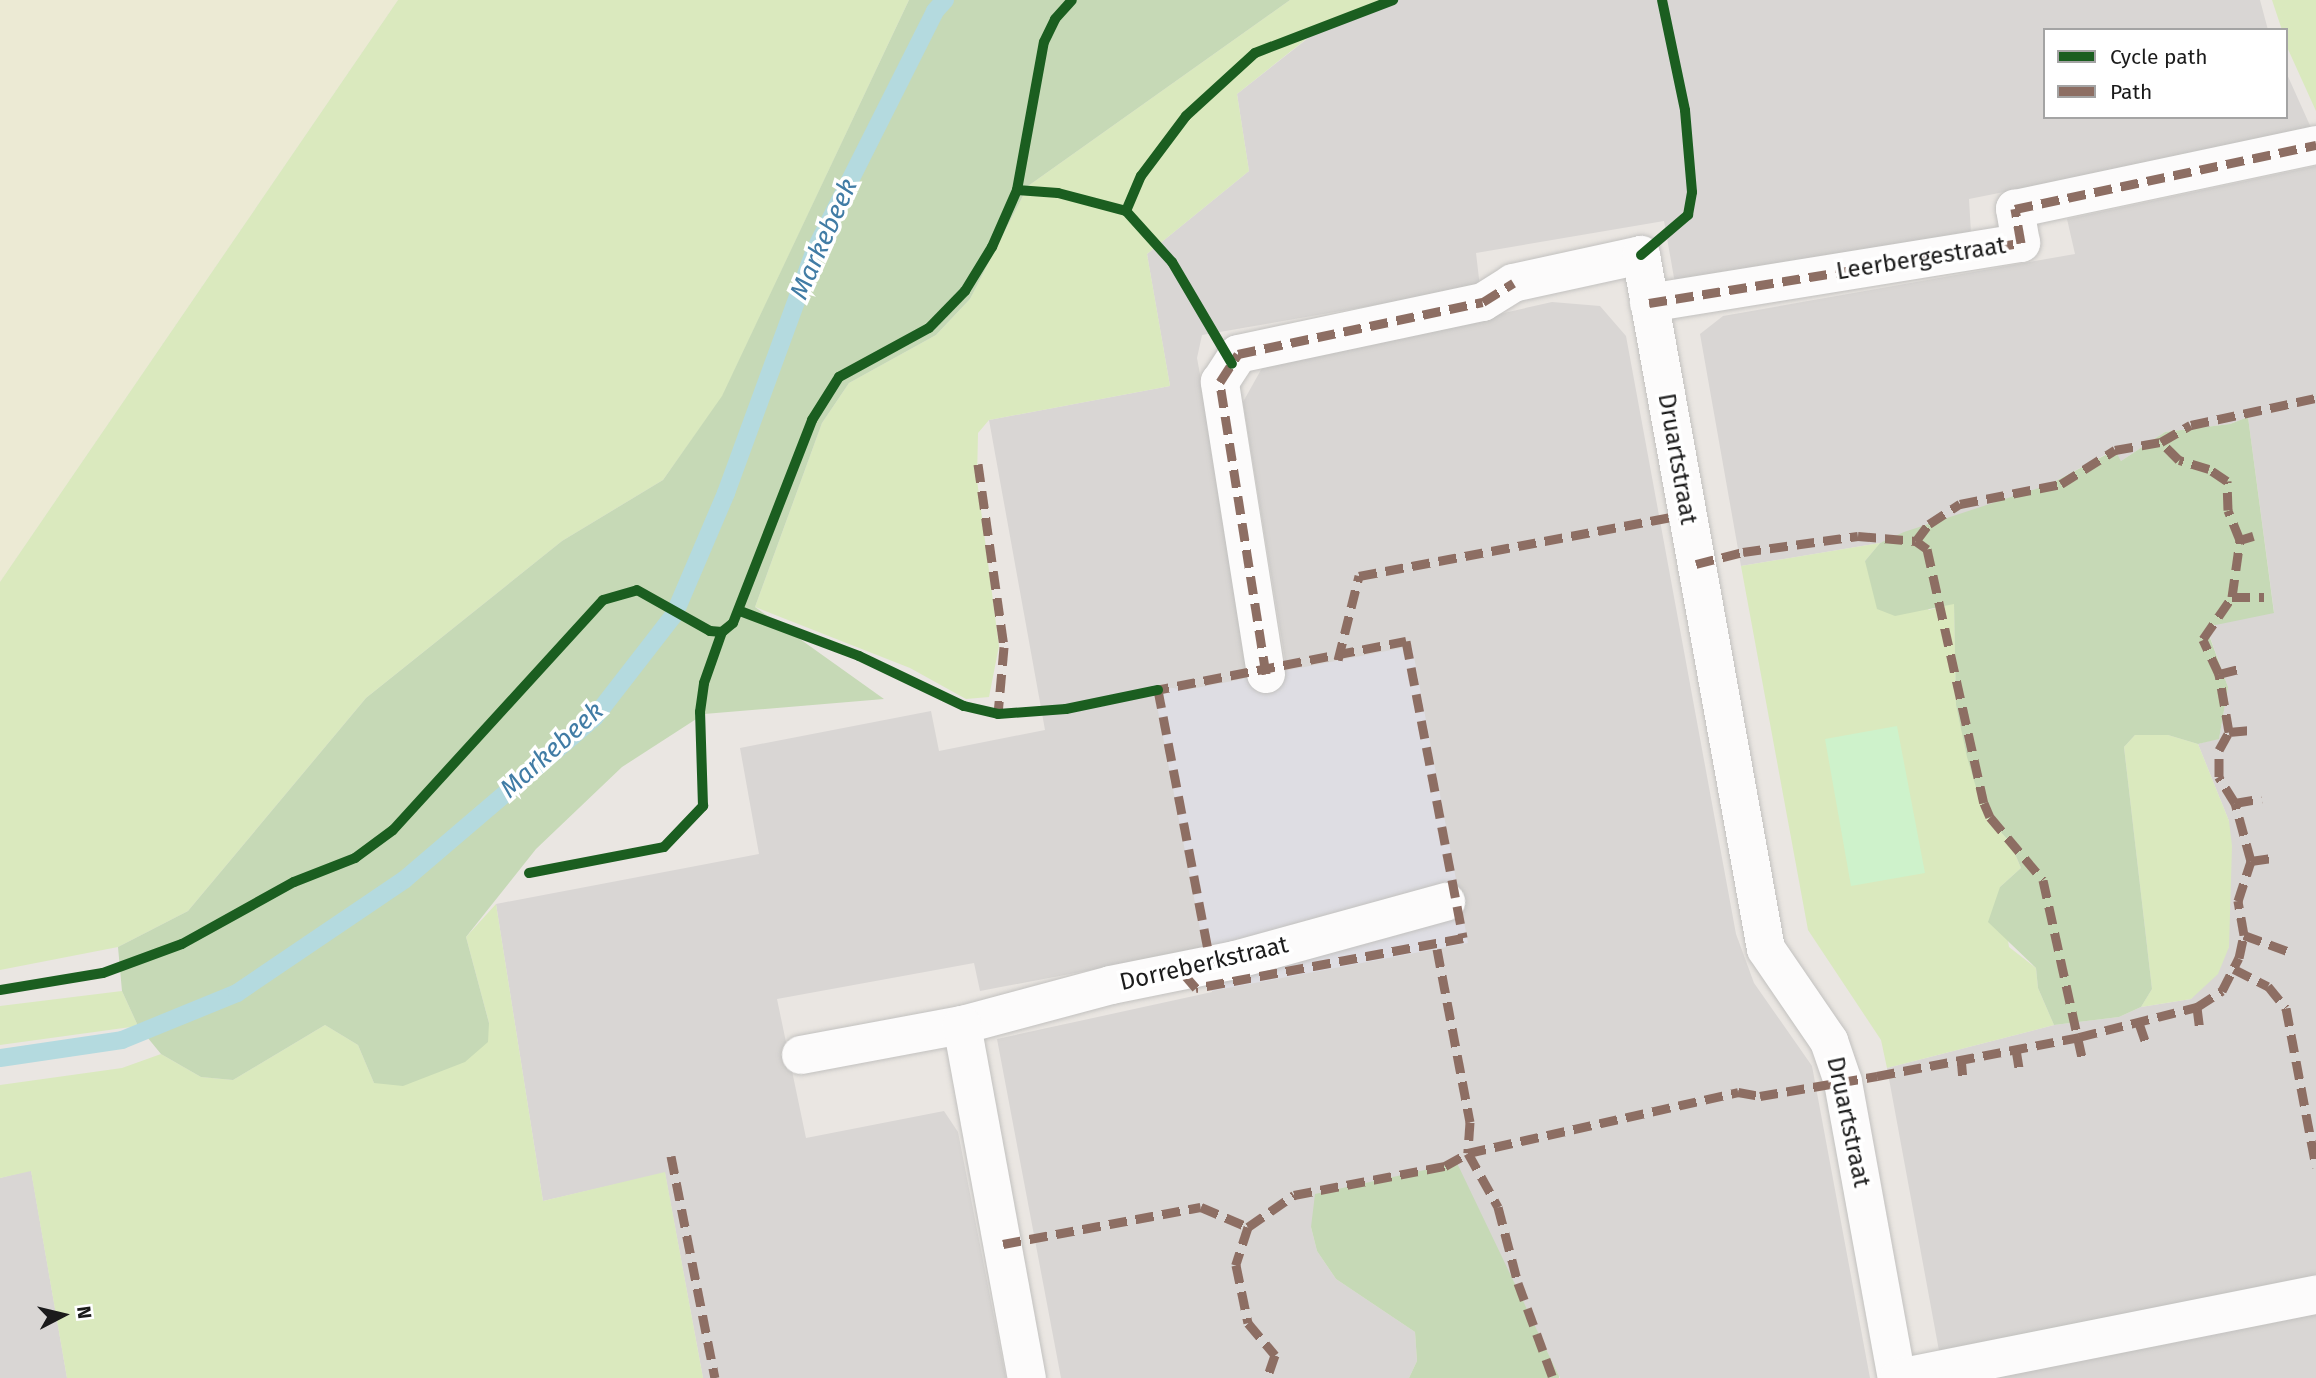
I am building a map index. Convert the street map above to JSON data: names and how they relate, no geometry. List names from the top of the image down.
{
  "streets": {
    "street": ["Leerbergestraat", "Druartstraat", "Dorreberkstraat"]
  },
  "crossings": [
    ["Leerbergestraat", "Druartstraat"]
  ],
  "water": ["Markebeek"],
  "legend": ["Cycle path", "Path"],
  "north": "right"
}
